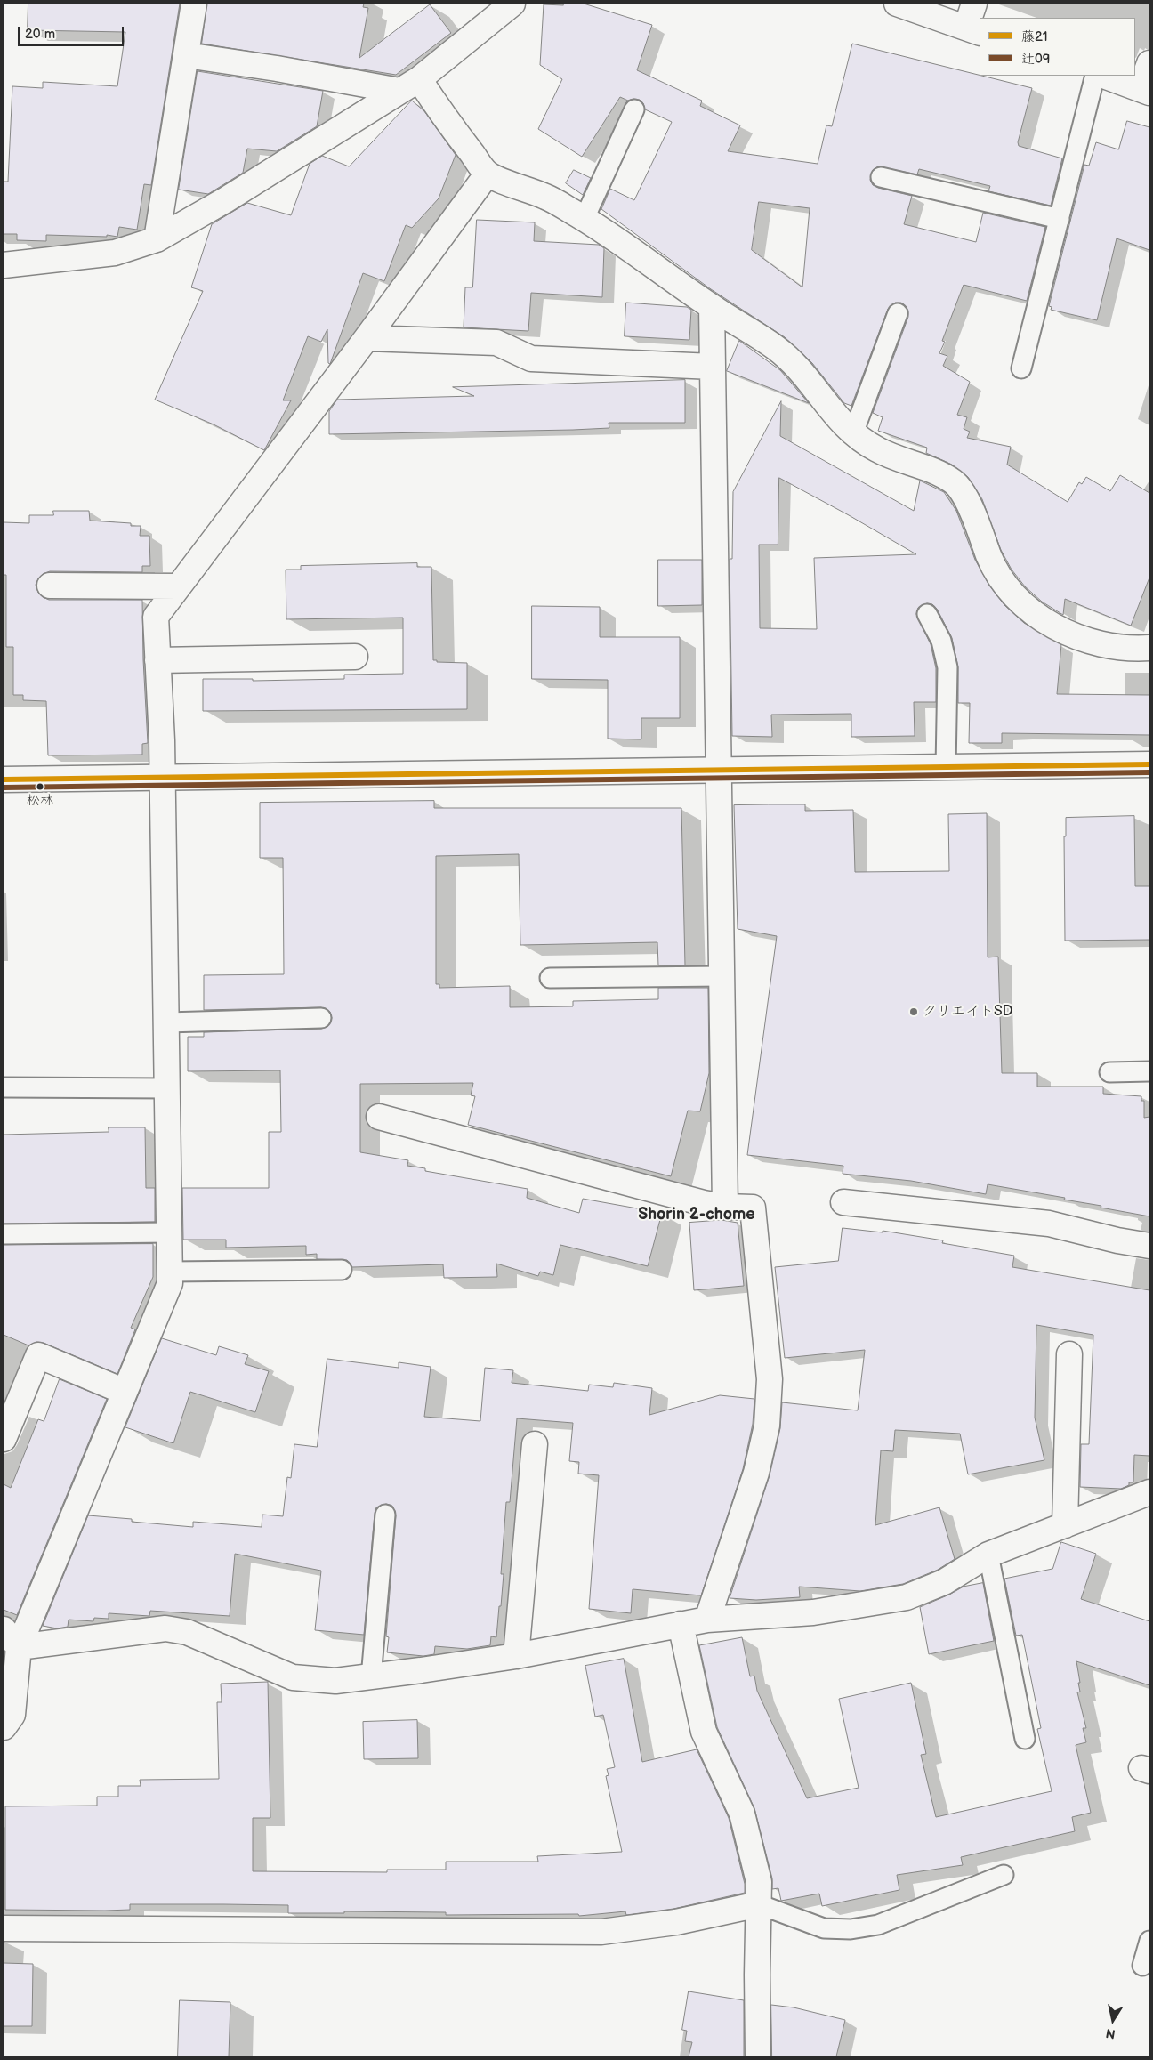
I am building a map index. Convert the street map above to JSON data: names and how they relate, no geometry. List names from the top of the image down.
{
  "districts": ["Shorin 2-chome"],
  "places": ["松林", "クリエイトSD"],
  "lines": ["transit line 藤21", "transit line 辻09"],
  "legend": ["藤21", "辻09"],
  "scale_bar": "20 m",
  "north": "bottom"
}
